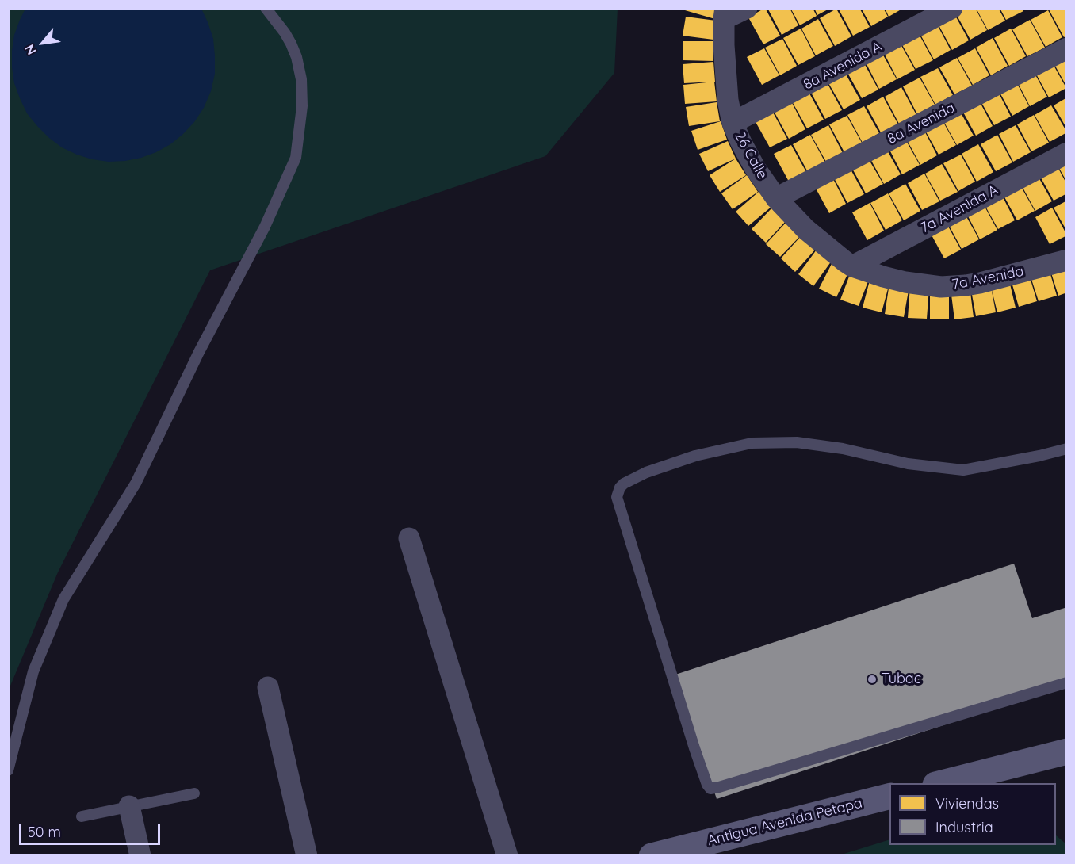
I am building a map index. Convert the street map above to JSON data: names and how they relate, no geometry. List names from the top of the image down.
{
  "streets": {
    "main road": ["Antigua Avenida Petapa"],
    "street": [
      "8a Avenida A",
      "8a Avenida",
      "26 Calle",
      "7a Avenida A",
      "7a Avenida"
    ]
  },
  "crossings": [
    ["8a Avenida A", "26 Calle"],
    ["8a Avenida", "26 Calle"],
    ["26 Calle", "7a Avenida A"],
    ["26 Calle", "7a Avenida"],
    ["7a Avenida A", "7a Avenida"]
  ],
  "places": ["Tubac"],
  "legend": ["Viviendas", "Industria"],
  "scale_bar": "50 m",
  "north": "bottom left"
}
